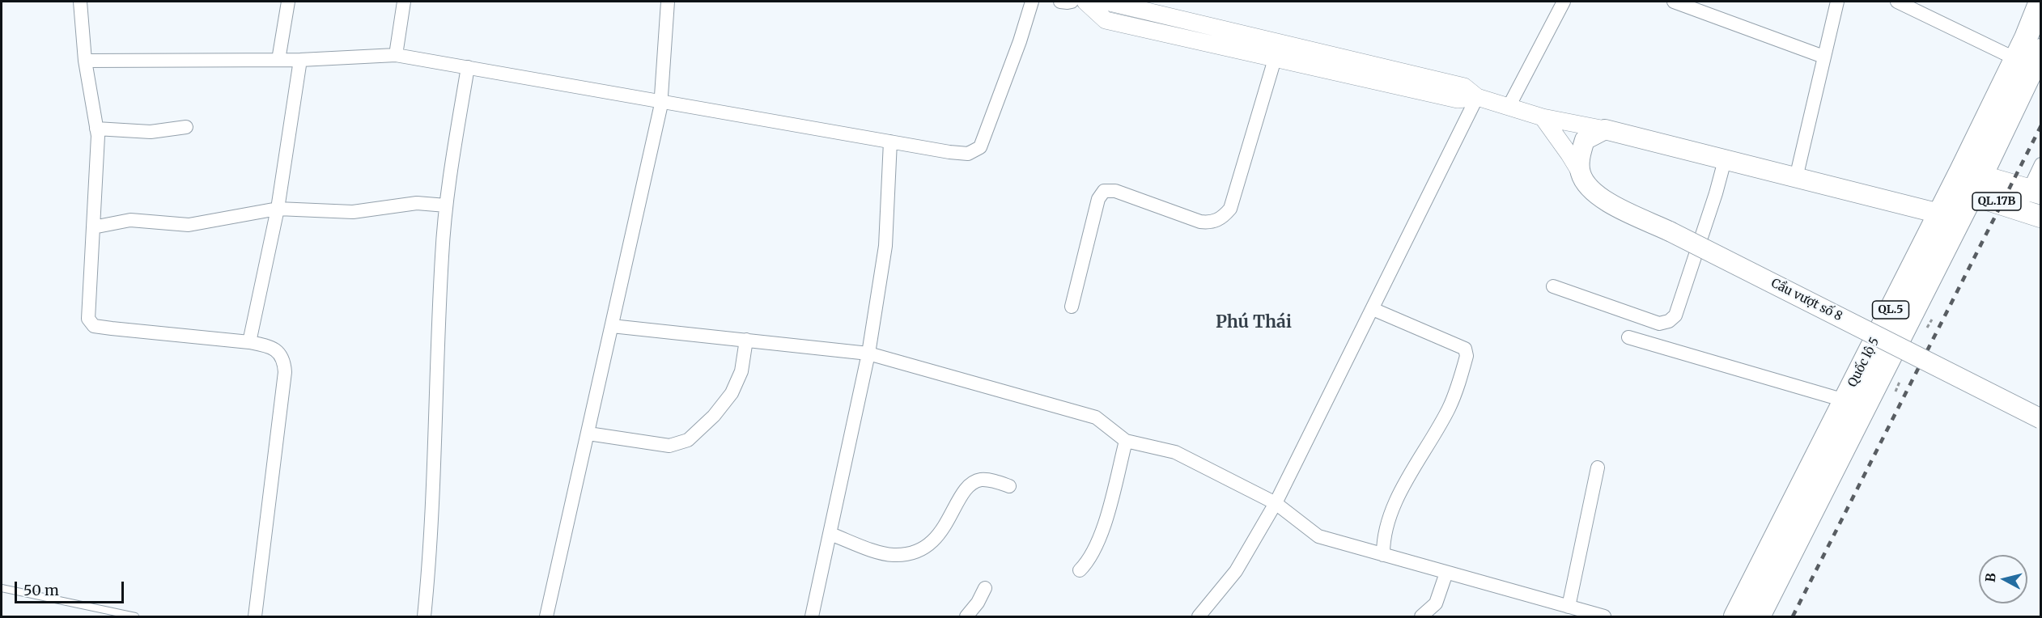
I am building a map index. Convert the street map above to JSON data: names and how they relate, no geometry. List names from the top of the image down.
{
  "streets": {
    "highway": ["QL.5", "Quốc lộ 5"],
    "main road": ["QL.17B", "Cầu vượt số 8"]
  },
  "crossings": [
    ["QL.17B", "Quốc lộ 5"]
  ],
  "districts": ["Phú Thái"],
  "scale_bar": "50 m",
  "north": "left"
}
